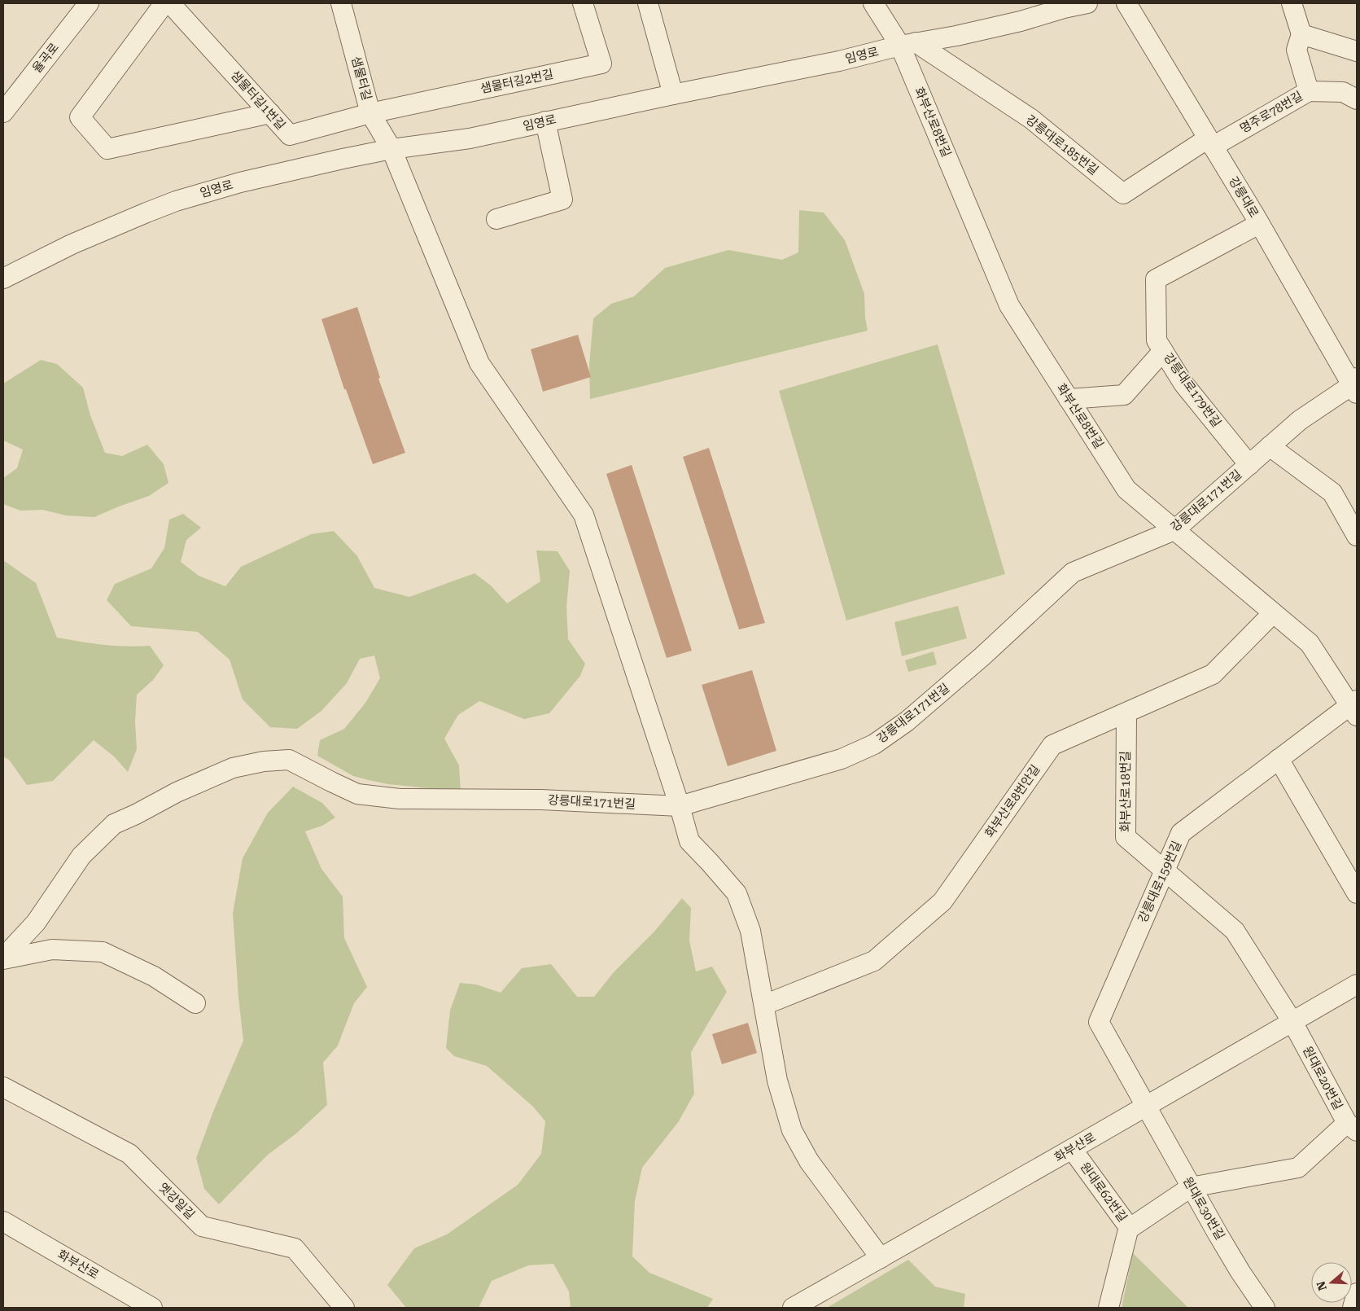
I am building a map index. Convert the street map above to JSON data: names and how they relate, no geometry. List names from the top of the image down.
{
  "streets": {
    "street": [
      "임영로",
      "율곡로",
      "샘물터길",
      "샘물터길2번길",
      "샘물터길1번길",
      "명주로78번길",
      "화부산로8번길",
      "강릉대로185번길",
      "강릉대로",
      "강릉대로179번길",
      "강릉대로171번길",
      "화부산로18번길",
      "화부산로8번안길",
      "강릉대로159번길",
      "원대로20번길",
      "화부산로",
      "원대로62번길",
      "옛강일길",
      "원대로30번길"
    ]
  },
  "crossings": [
    ["임영로", "샘물터길"],
    ["임영로", "화부산로8번길"],
    ["임영로", "강릉대로185번길"],
    ["샘물터길", "샘물터길2번길"],
    ["샘물터길", "샘물터길1번길"],
    ["샘물터길", "강릉대로171번길"],
    ["샘물터길", "화부산로8번안길"],
    ["샘물터길", "화부산로"],
    ["샘물터길2번길", "샘물터길1번길"],
    ["명주로78번길", "강릉대로185번길"],
    ["명주로78번길", "강릉대로"],
    ["화부산로8번길", "강릉대로185번길"],
    ["화부산로8번길", "강릉대로171번길"],
    ["화부산로8번길", "화부산로8번안길"],
    ["화부산로8번길", "강릉대로159번길"],
    ["강릉대로185번길", "강릉대로"],
    ["강릉대로", "강릉대로179번길"],
    ["강릉대로", "강릉대로171번길"],
    ["강릉대로179번길", "강릉대로171번길"],
    ["화부산로18번길", "화부산로8번안길"],
    ["화부산로18번길", "강릉대로159번길"],
    ["화부산로18번길", "원대로20번길"],
    ["화부산로18번길", "화부산로"],
    ["강릉대로159번길", "화부산로"],
    ["강릉대로159번길", "원대로30번길"],
    ["원대로20번길", "화부산로"],
    ["화부산로", "원대로62번길"],
    ["화부산로", "원대로30번길"]
  ],
  "north": "left"
}
